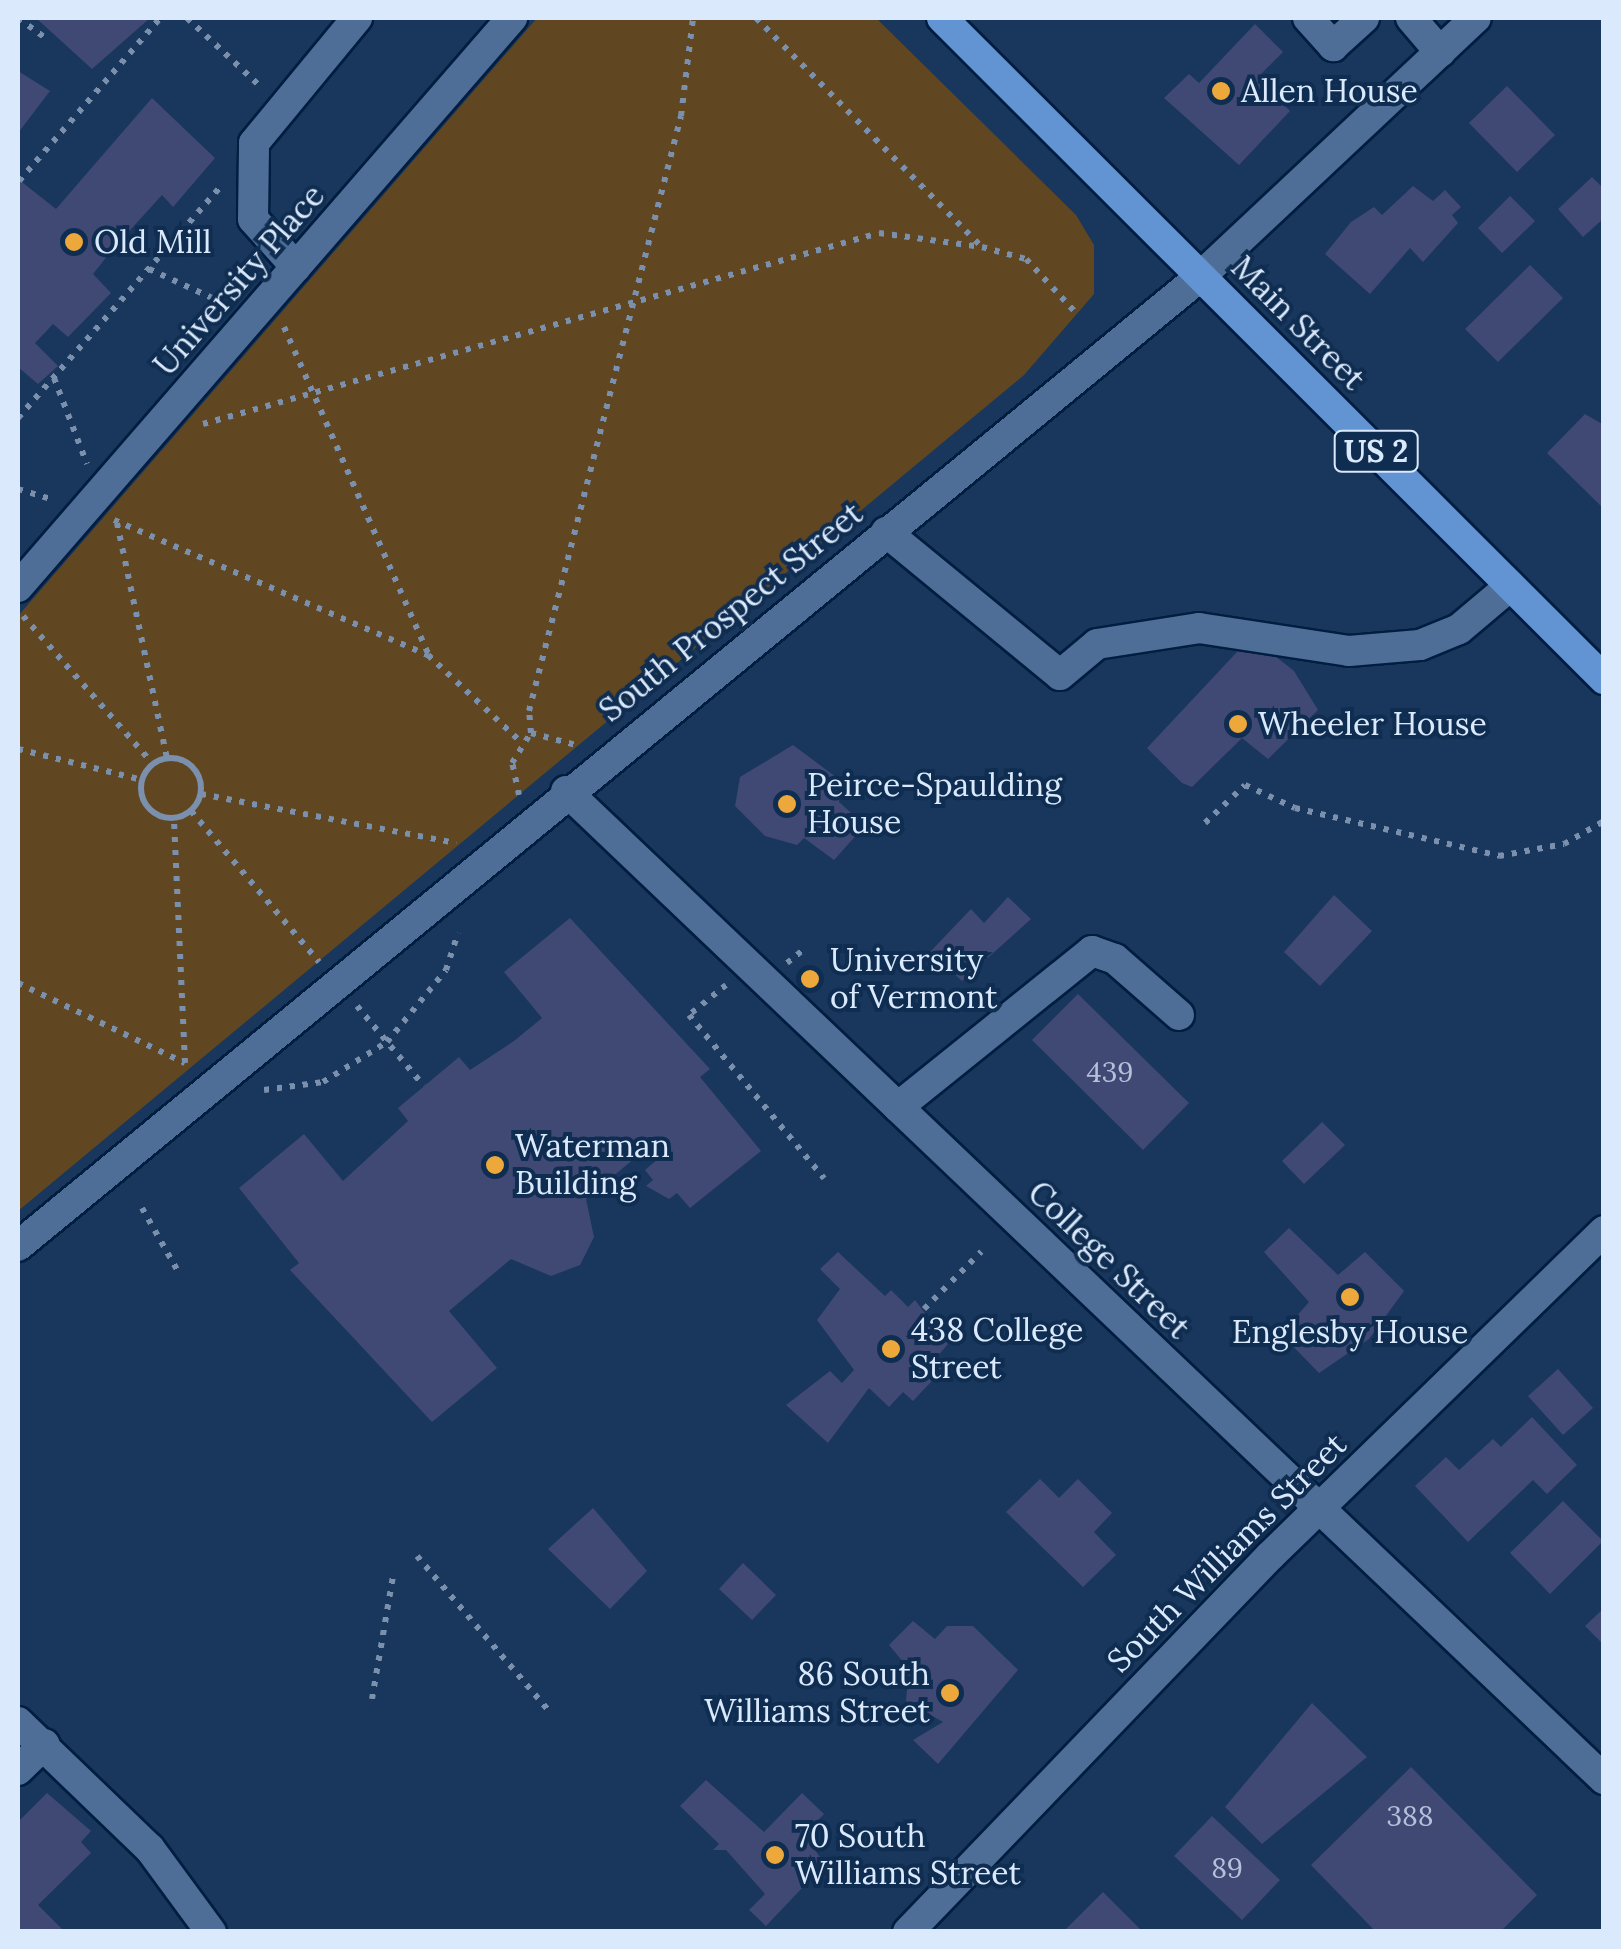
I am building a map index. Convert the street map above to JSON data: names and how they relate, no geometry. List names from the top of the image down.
{
  "streets": {
    "main road": ["Main Street", "US 2"],
    "street": [
      "University Place",
      "South Prospect Street",
      "College Street",
      "South Williams Street"
    ]
  },
  "crossings": [
    ["Main Street", "South Prospect Street"],
    ["South Prospect Street", "College Street"],
    ["College Street", "South Williams Street"]
  ],
  "places": [
    "Allen House",
    "Old Mill",
    "Wheeler House",
    "Peirce-Spaulding House",
    "University of Vermont",
    "Waterman Building",
    "Englesby House",
    "438 College Street",
    "86 South Williams Street",
    "70 South Williams Street"
  ],
  "house_numbers": ["439", "388", "89"]
}
